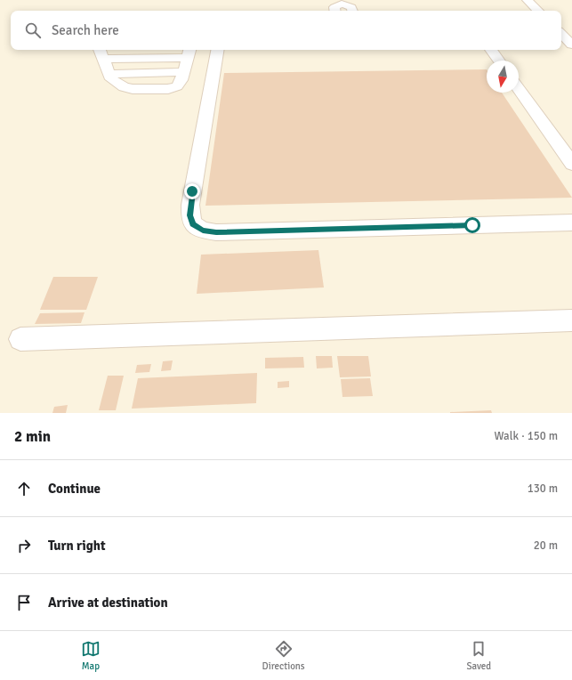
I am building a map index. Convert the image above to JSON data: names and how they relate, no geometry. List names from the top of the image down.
{
  "north": "bottom",
  "page": {
    "search": "Search here",
    "heading": ["2 min", "Walk · 150 m"],
    "list": [
      ["Continue", "130 m"],
      ["Turn right", "20 m"],
      "Arrive at destination"
    ],
    "nav": ["Map", "Directions", "Saved"]
  }
}
